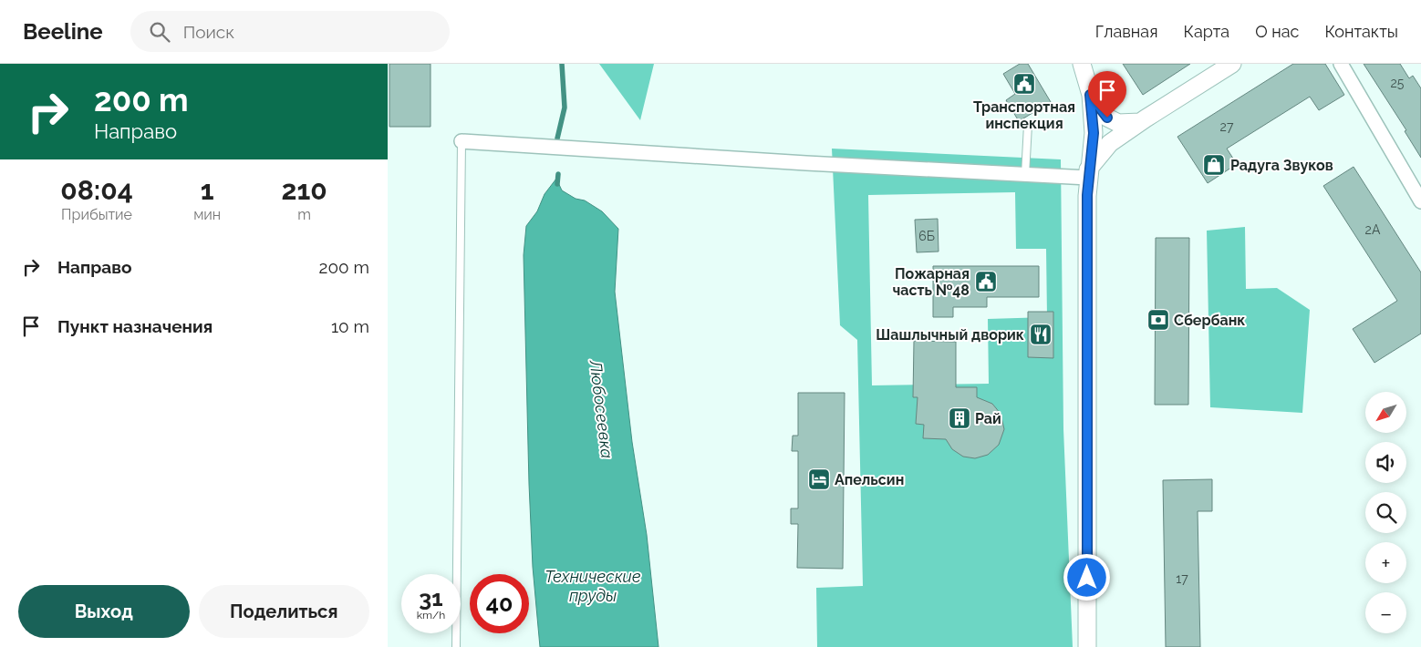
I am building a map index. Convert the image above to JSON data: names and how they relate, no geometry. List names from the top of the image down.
{
  "water": ["Любосеевка", "Технические пруды"],
  "places": {
    "public building": ["Транспортная инспекция", "Пожарная часть №48"],
    "shop": ["Радуга Звуков"],
    "bank": ["Сбербанк"],
    "restaurant": ["Шашлычный дворик"],
    "building": ["Рай"],
    "hotel": ["Апельсин"]
  },
  "house_numbers": [
    "25",
    "27",
    "2А",
    "6Б",
    "17"
  ],
  "north": "bottom left",
  "page": {
    "header": "Beeline",
    "search": "Поиск",
    "nav": [
      "Главная",
      "Карта",
      "О нас",
      "Контакты"
    ],
    "turn": ["200 m", "Направо"],
    "eta": [
      "08:04",
      "Прибытие",
      "1",
      "мин",
      "210",
      "m"
    ],
    "list": [
      {
        "name": "Направо",
        "value": "200 m"
      },
      {
        "name": "Пункт назначения",
        "value": "10 m"
      }
    ],
    "map_buttons": ["+", "−"],
    "speed": "31 km/h",
    "limit": "40",
    "buttons": ["Выход", "Поделиться"]
  }
}
